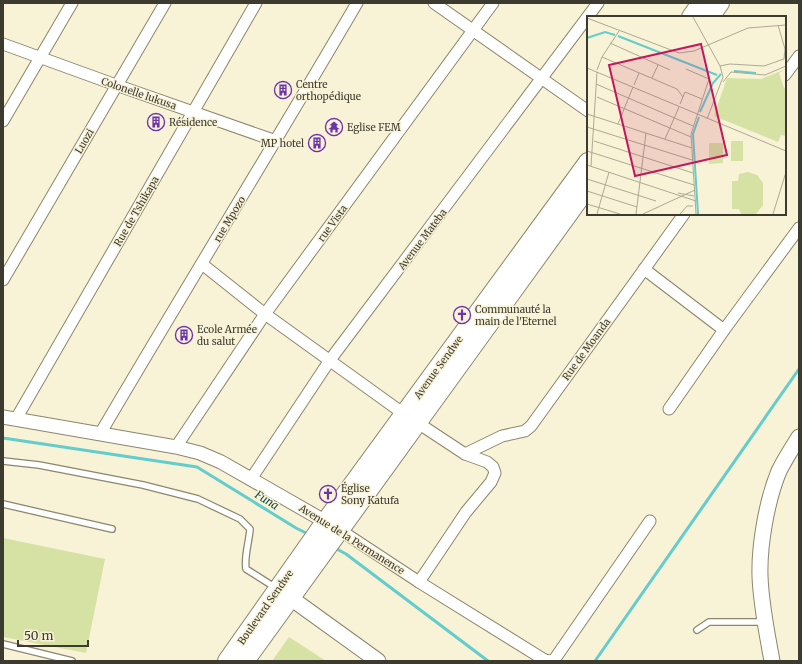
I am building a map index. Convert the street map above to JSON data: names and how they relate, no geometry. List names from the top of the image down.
{
  "streets": {
    "highway": ["Avenue Sendwe", "Boulevard Sendwe"],
    "street": [
      "Colonelle lukusa",
      "Luozi",
      "Rue de Tshikapa",
      "rue Mpozo",
      "rue Vista",
      "Avenue Mateba",
      "Rue de Moanda",
      "Avenue de la Permanence"
    ]
  },
  "crossings": [
    ["Colonelle lukusa", "Luozi"],
    ["Colonelle lukusa", "Rue de Tshikapa"],
    ["Colonelle lukusa", "rue Mpozo"],
    ["Rue de Tshikapa", "Avenue de la Permanence"],
    ["rue Mpozo", "Avenue de la Permanence"],
    ["rue Vista", "Avenue de la Permanence"],
    ["Avenue Mateba", "Avenue de la Permanence"],
    ["Avenue Sendwe", "Avenue de la Permanence"],
    ["Avenue Sendwe", "Boulevard Sendwe"]
  ],
  "water": ["Funa"],
  "places": {
    "building": [
      "Centre orthopédique",
      "Résidence",
      "MP hotel",
      "Ecole Armée du salut"
    ],
    "temple": ["Eglise FEM"],
    "church": ["Communauté la main de l'Eternel", "Église Sony Katufa"]
  },
  "scale_bar": "50 m"
}
